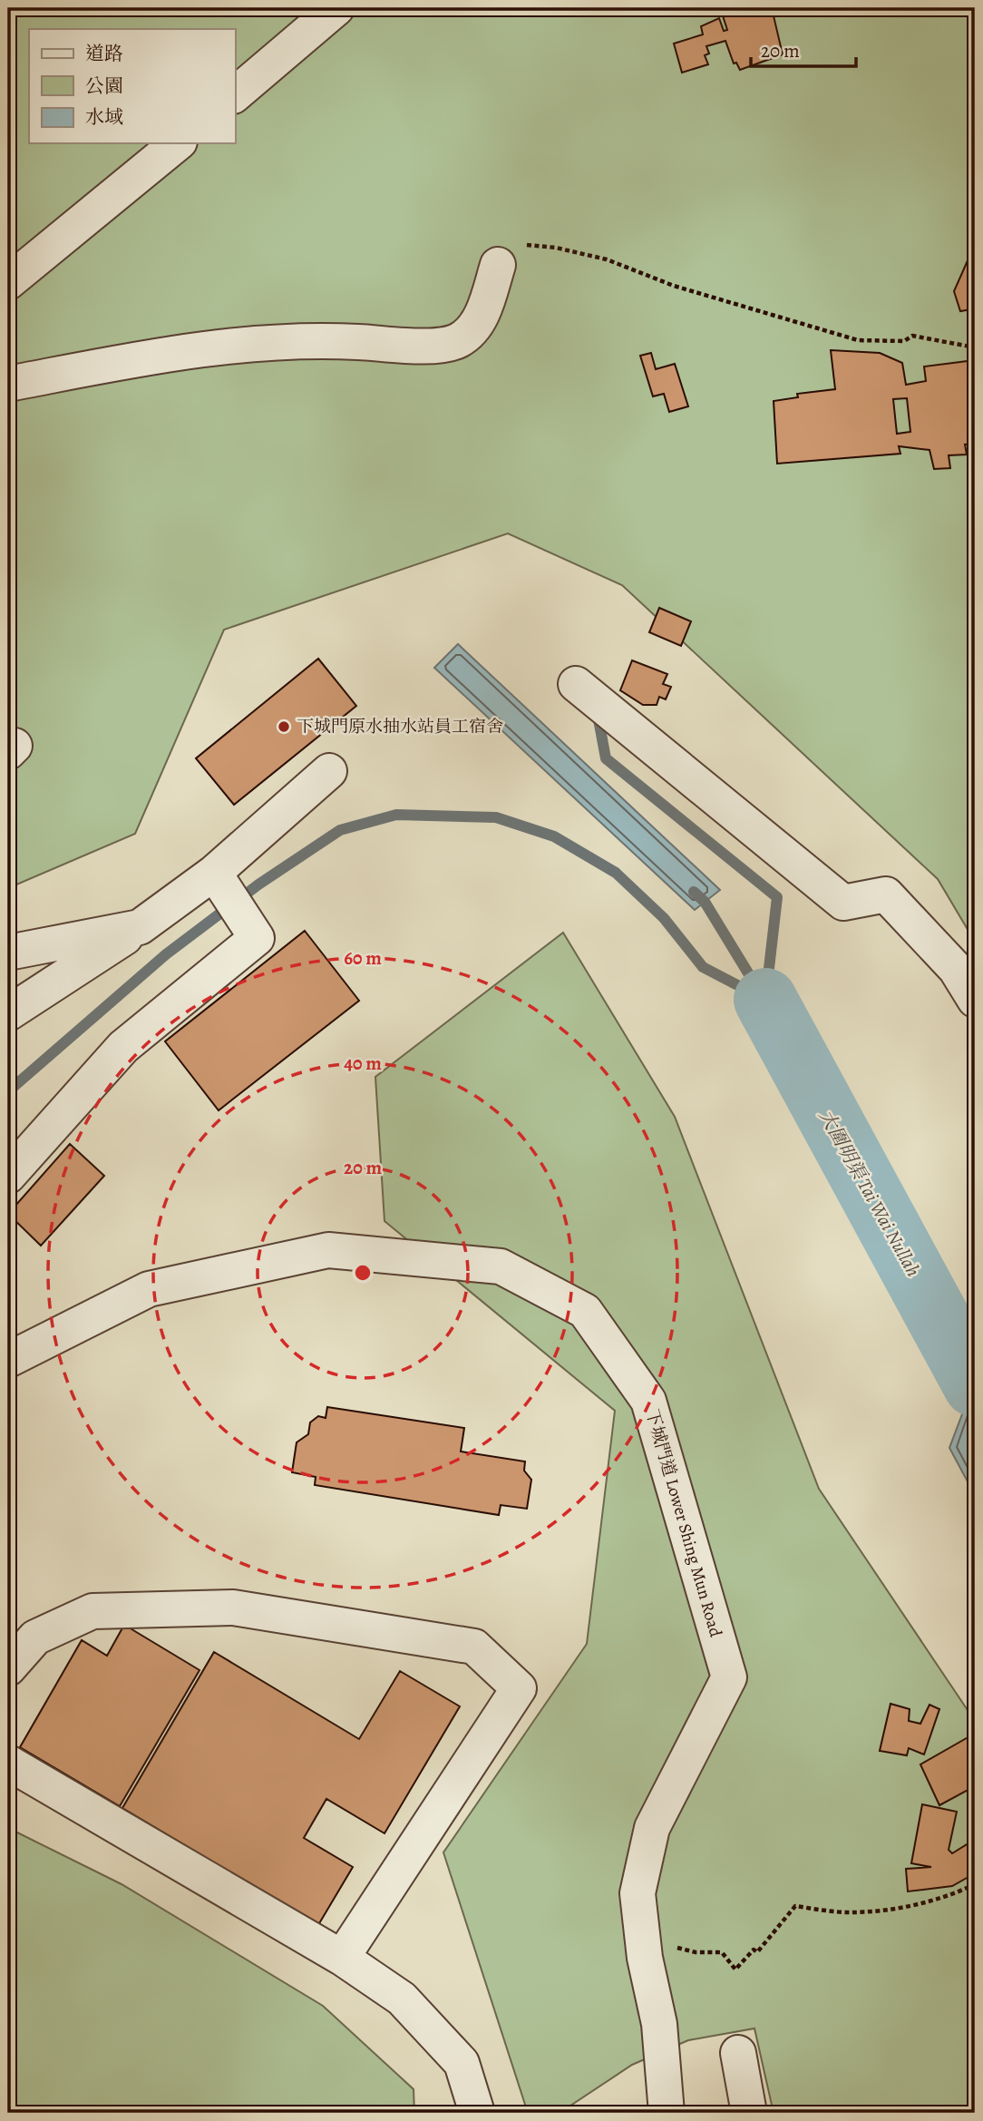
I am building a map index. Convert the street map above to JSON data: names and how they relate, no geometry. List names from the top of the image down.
{
  "streets": {
    "street": ["下城門道 Lower Shing Mun Road"]
  },
  "water": ["大圍明渠 Tai Wai Nullah"],
  "places": ["下城門原水抽水站員工宿舍"],
  "legend": ["道路", "公園", "水域"],
  "scale_bar": "20 m",
  "rings": ["60 m", "40 m", "20 m"]
}
